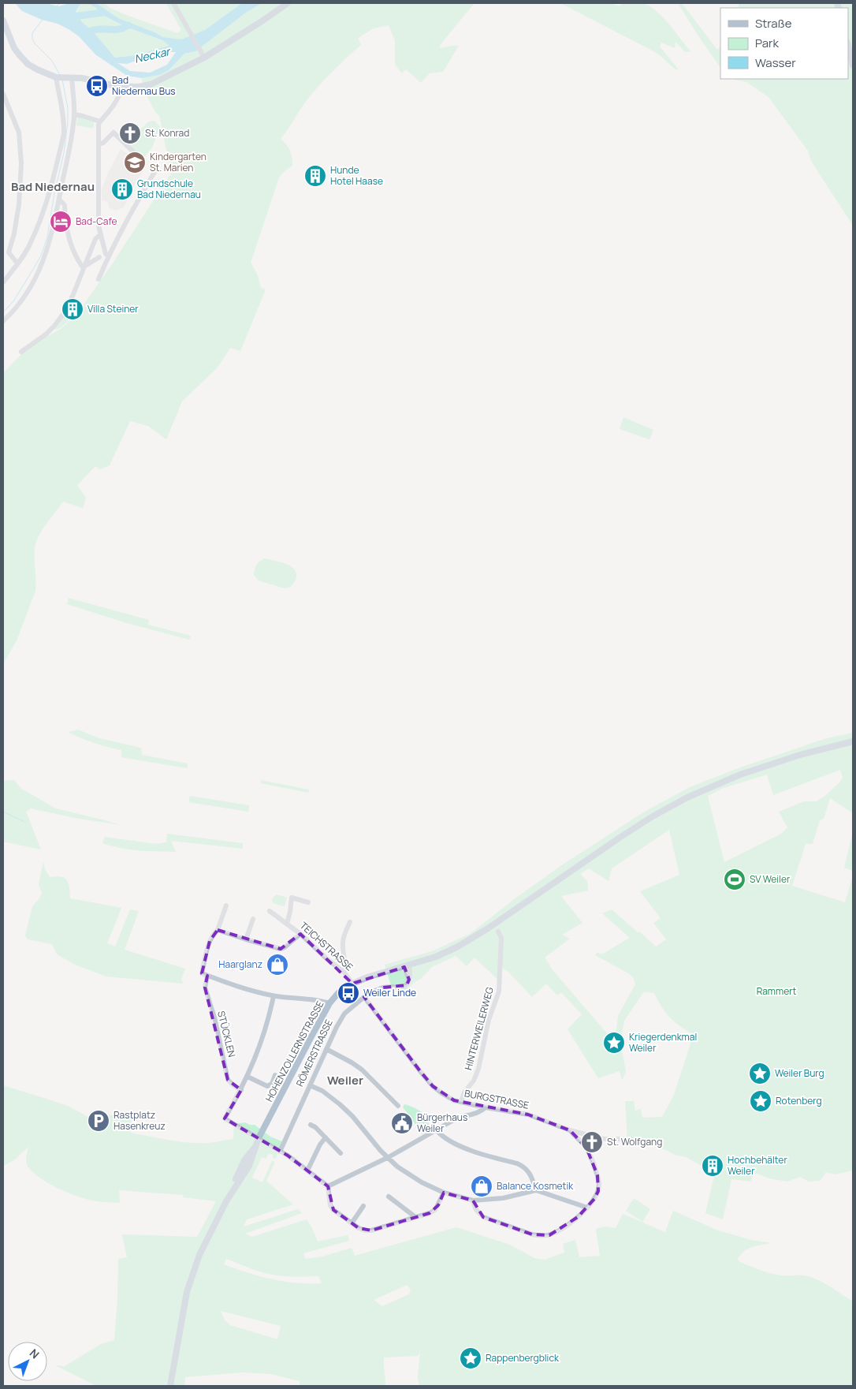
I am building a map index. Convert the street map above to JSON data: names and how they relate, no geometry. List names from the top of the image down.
{
  "streets": {
    "main road": ["HOHENZOLLERNSTRASSE"],
    "street": [
      "TEICHSTRASSE",
      "HINTERWEILERWEG",
      "STÜCKLEN",
      "RÖMERSTRASSE",
      "BURGSTRASSE"
    ]
  },
  "crossings": [
    ["TEICHSTRASSE", "HOHENZOLLERNSTRASSE"],
    ["HINTERWEILERWEG", "BURGSTRASSE"],
    ["HOHENZOLLERNSTRASSE", "RÖMERSTRASSE"],
    ["RÖMERSTRASSE", "BURGSTRASSE"]
  ],
  "districts": ["Bad Niedernau", "Weiler"],
  "water": ["Neckar"],
  "parks": ["Rammert"],
  "places": {
    "bus stop": ["Bad Niedernau Bus", "Weiler Linde"],
    "church": ["St. Konrad", "St. Wolfgang"],
    "school or university": ["Kindergarten St. Marien"],
    "building": [
      "Hunde Hotel Haase",
      "Grundschule Bad Niedernau",
      "Villa Steiner",
      "Hochbehälter Weiler"
    ],
    "hotel": ["Bad-Cafe"],
    "sports": ["SV Weiler"],
    "shop": ["Haarglanz", "Balance Kosmetik"],
    "place": [
      "Kriegerdenkmal Weiler",
      "Weiler Burg",
      "Rotenberg",
      "Rappenbergblick"
    ],
    "parking": ["Rastplatz Hasenkreuz"],
    "public building": ["Bürgerhaus Weiler"]
  },
  "legend": ["Straße", "Park", "Wasser"],
  "north": "top right"
}
